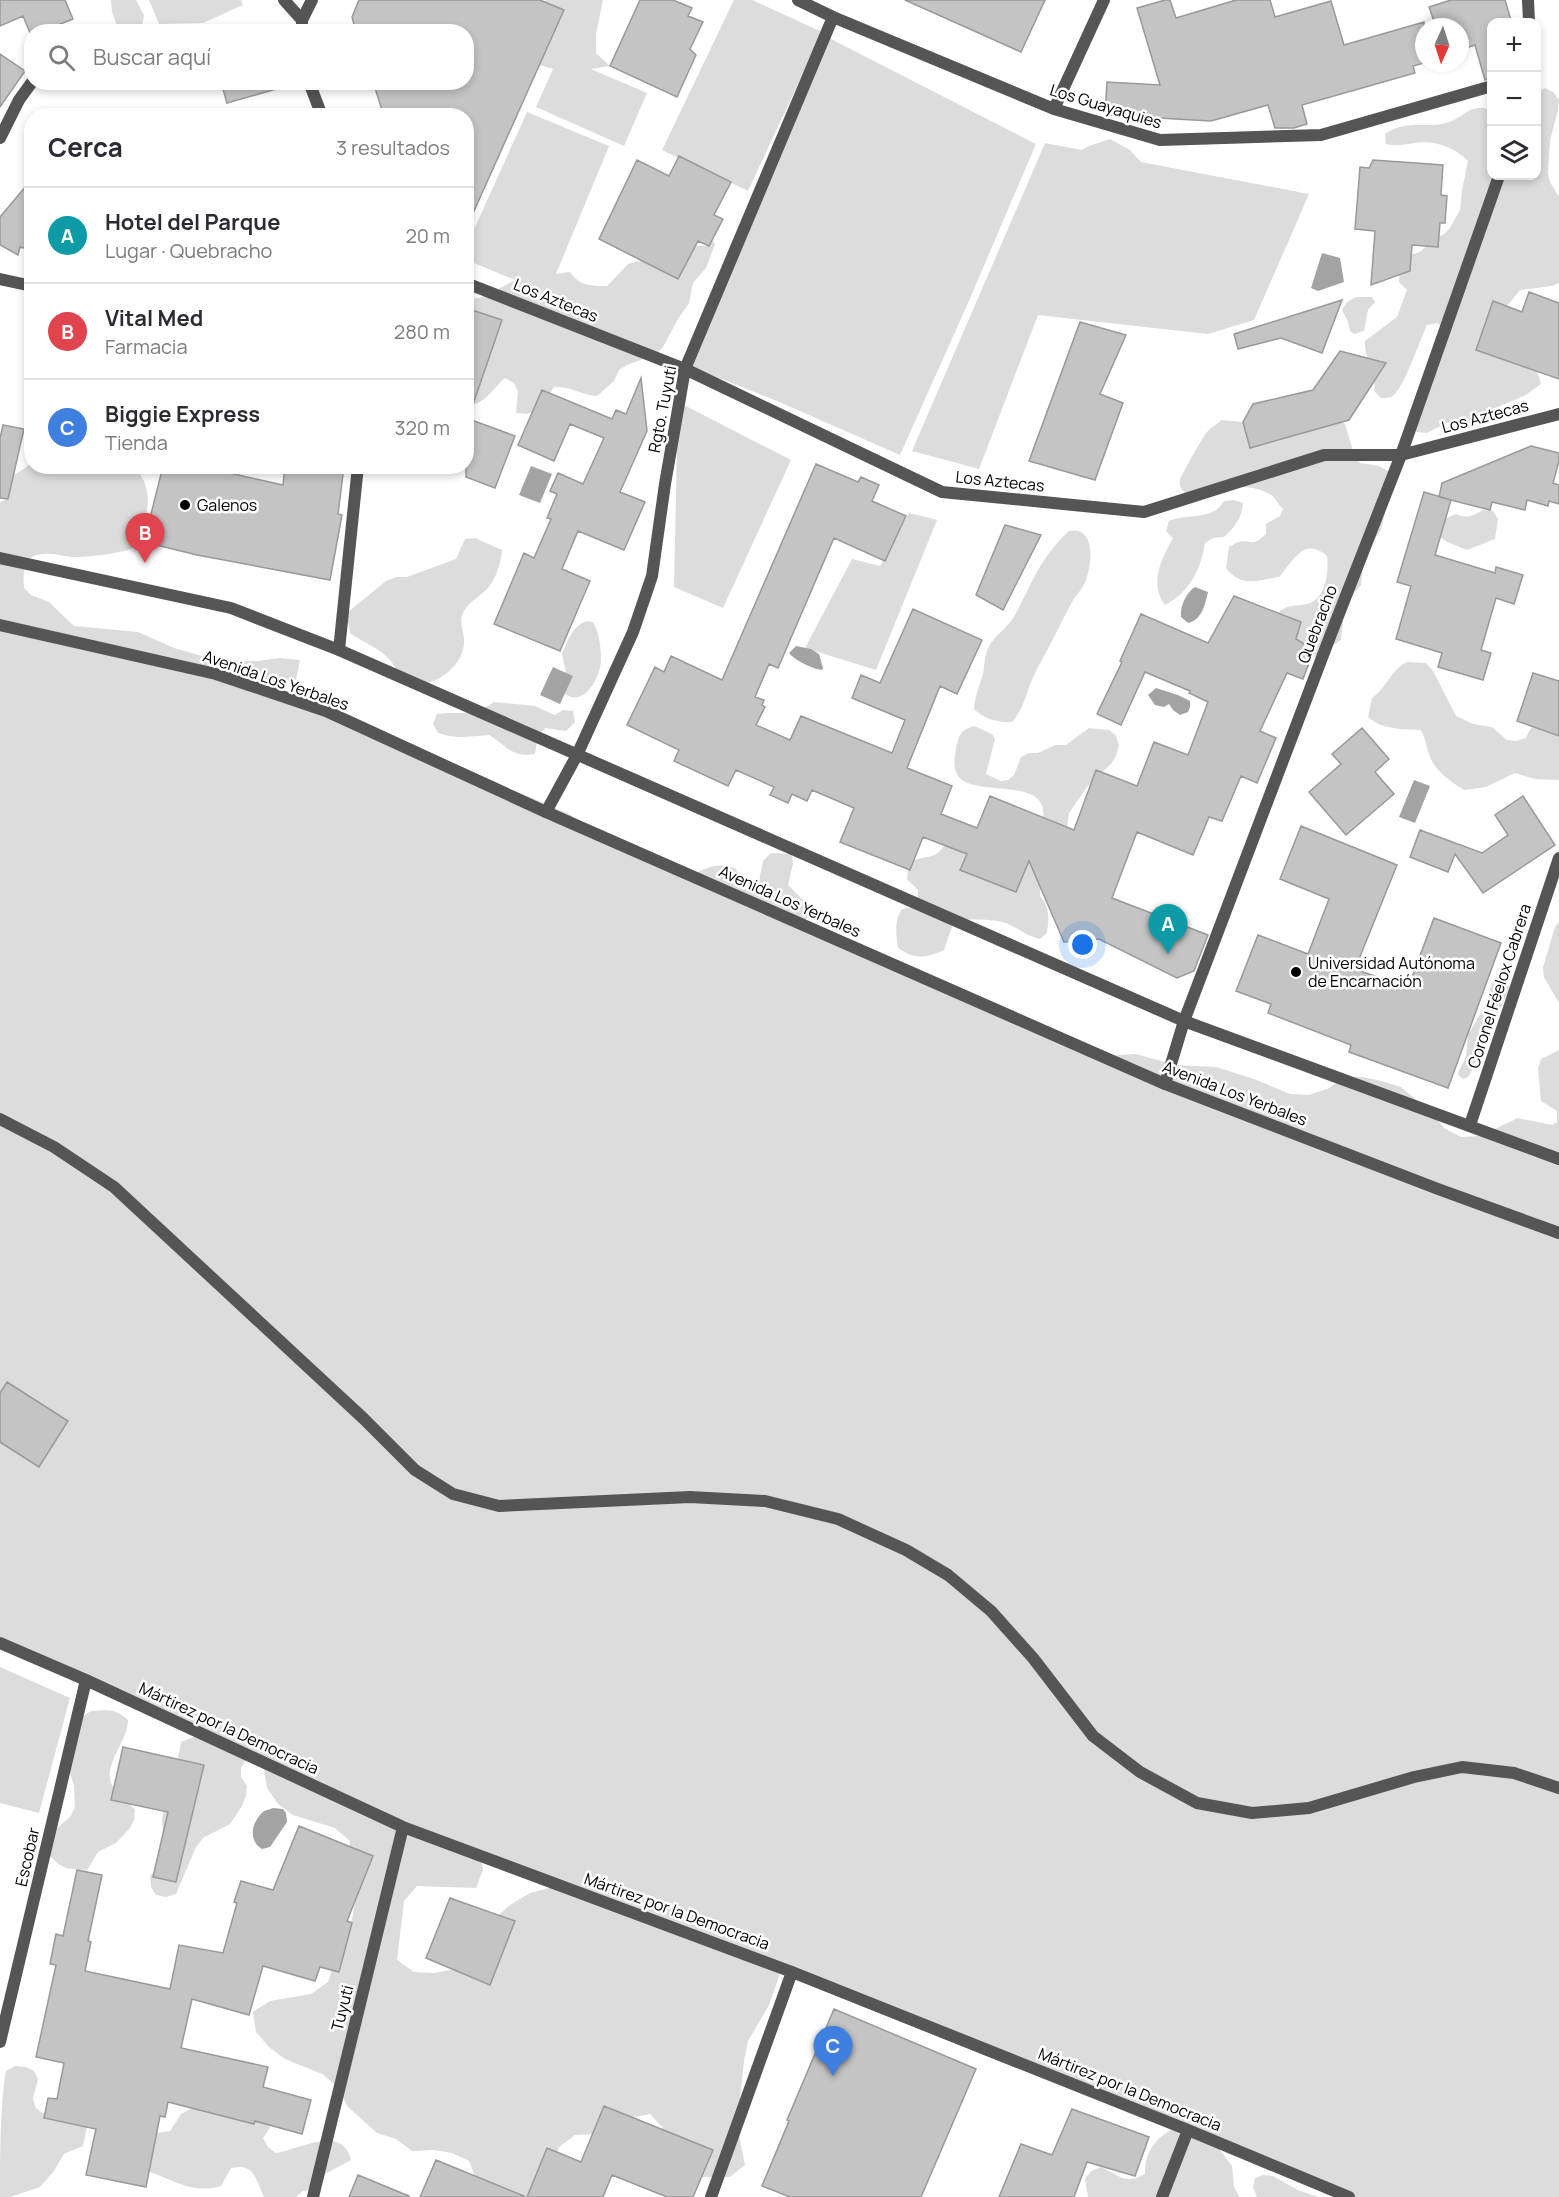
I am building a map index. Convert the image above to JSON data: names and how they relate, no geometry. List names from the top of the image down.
{
  "streets": {
    "street": [
      "Los Guayaquies",
      "Los Aztecas",
      "Rgto. Tuyuti",
      "Quebracho",
      "Avenida Los Yerbales",
      "Coronel Féelox Cabrera",
      "Mártirez por la Democracia",
      "Escobar",
      "Tuyuti"
    ]
  },
  "crossings": [
    ["Los Guayaquies", "Rgto. Tuyuti"],
    ["Los Aztecas", "Rgto. Tuyuti"],
    ["Los Aztecas", "Quebracho"],
    ["Rgto. Tuyuti", "Avenida Los Yerbales"],
    ["Quebracho", "Avenida Los Yerbales"],
    ["Mártirez por la Democracia", "Escobar"],
    ["Mártirez por la Democracia", "Tuyuti"]
  ],
  "places": ["Galenos", "Universidad Autónoma de Encarnación"],
  "north": "bottom",
  "page": {
    "map_buttons": ["+", "−"],
    "search": "Buscar aquí",
    "heading": ["Cerca", "3 resultados"],
    "list": [
      {
        "mark": "A",
        "name": "Hotel del Parque",
        "note": "Lugar · Quebracho",
        "value": "20 m"
      },
      {
        "mark": "B",
        "name": "Vital Med",
        "note": "Farmacia",
        "value": "280 m"
      },
      {
        "mark": "C",
        "name": "Biggie Express",
        "note": "Tienda",
        "value": "320 m"
      }
    ],
    "pins": ["B", "A", "C"]
  }
}
